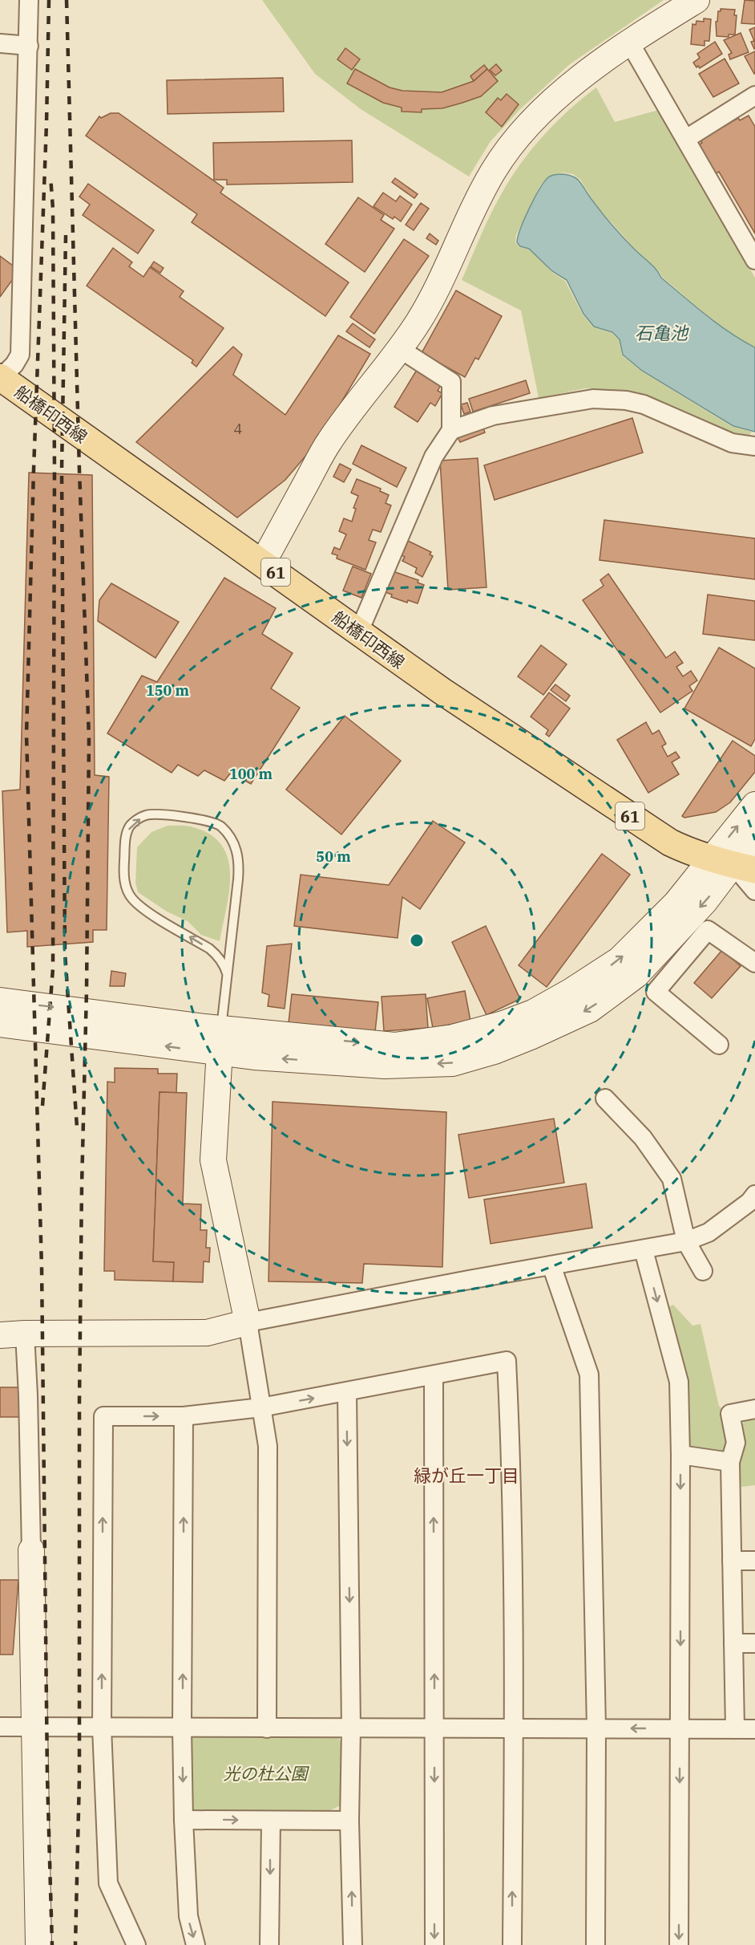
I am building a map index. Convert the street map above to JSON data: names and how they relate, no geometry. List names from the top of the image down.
{
  "streets": {
    "main road": ["船橋印西線", "61"]
  },
  "districts": ["緑が丘一丁目"],
  "water": ["石亀池"],
  "parks": ["光の杜公園"],
  "house_numbers": ["4"],
  "rings": ["150 m", "100 m", "50 m"]
}
